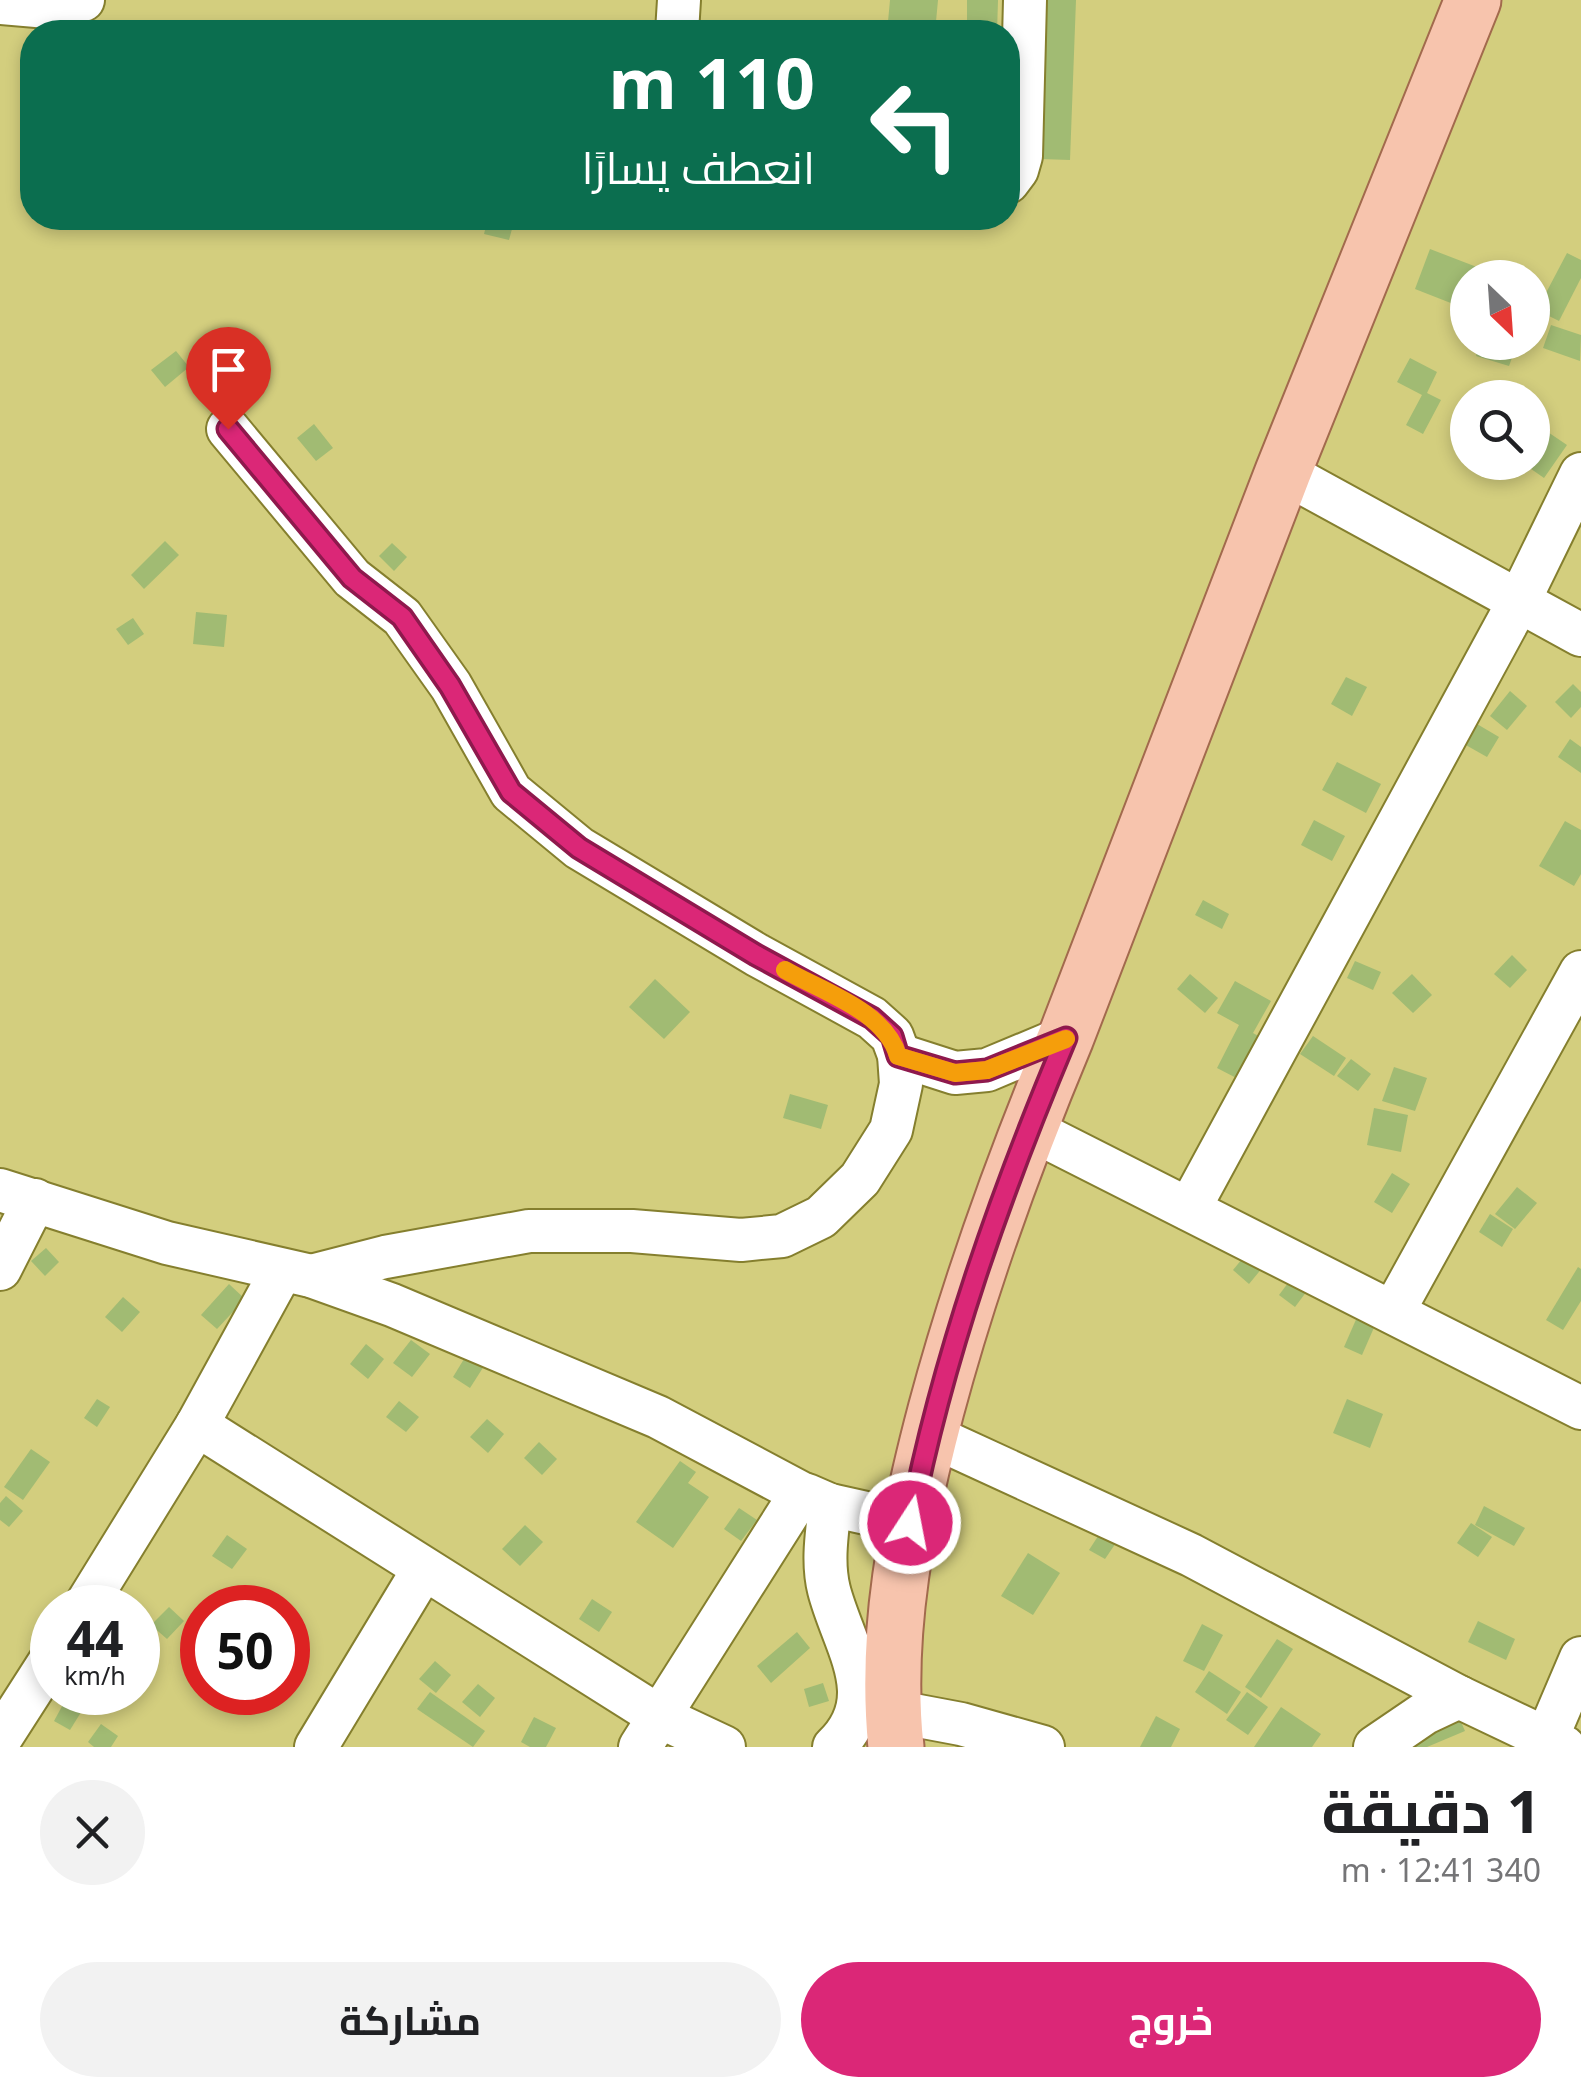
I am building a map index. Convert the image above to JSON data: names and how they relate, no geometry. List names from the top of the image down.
{
  "north": "bottom right",
  "page": {
    "turn": ["110 m", "انعطف يسارًا"],
    "speed": "44 km/h",
    "limit": "50",
    "heading": ["1 دقيقة", "340 m · 12:41"],
    "buttons": ["خروج", "مشاركة"]
  }
}
